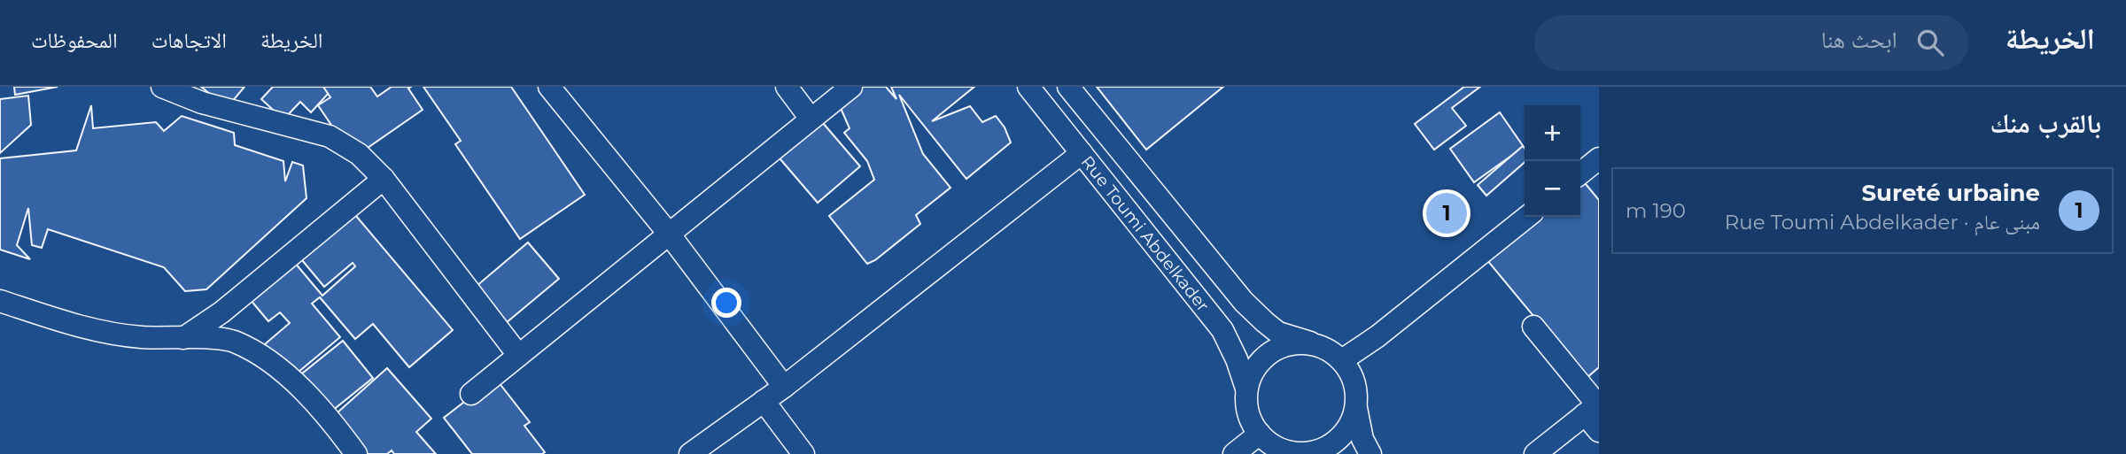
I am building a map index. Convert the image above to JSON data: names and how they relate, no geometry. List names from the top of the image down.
{
  "streets": {
    "street": ["Rue Toumi Abdelkader"]
  },
  "page": {
    "header": "الخريطة",
    "search": "ابحث هنا",
    "nav": ["الخريطة", "الاتجاهات", "المحفوظات"],
    "heading": "بالقرب منك",
    "map_buttons": ["+", "−"],
    "list": [
      {
        "mark": "1",
        "name": "Sureté urbaine",
        "note": "مبنى عام · Rue Toumi Abdelkader",
        "value": "190 m"
      }
    ],
    "pins": "1"
  }
}
